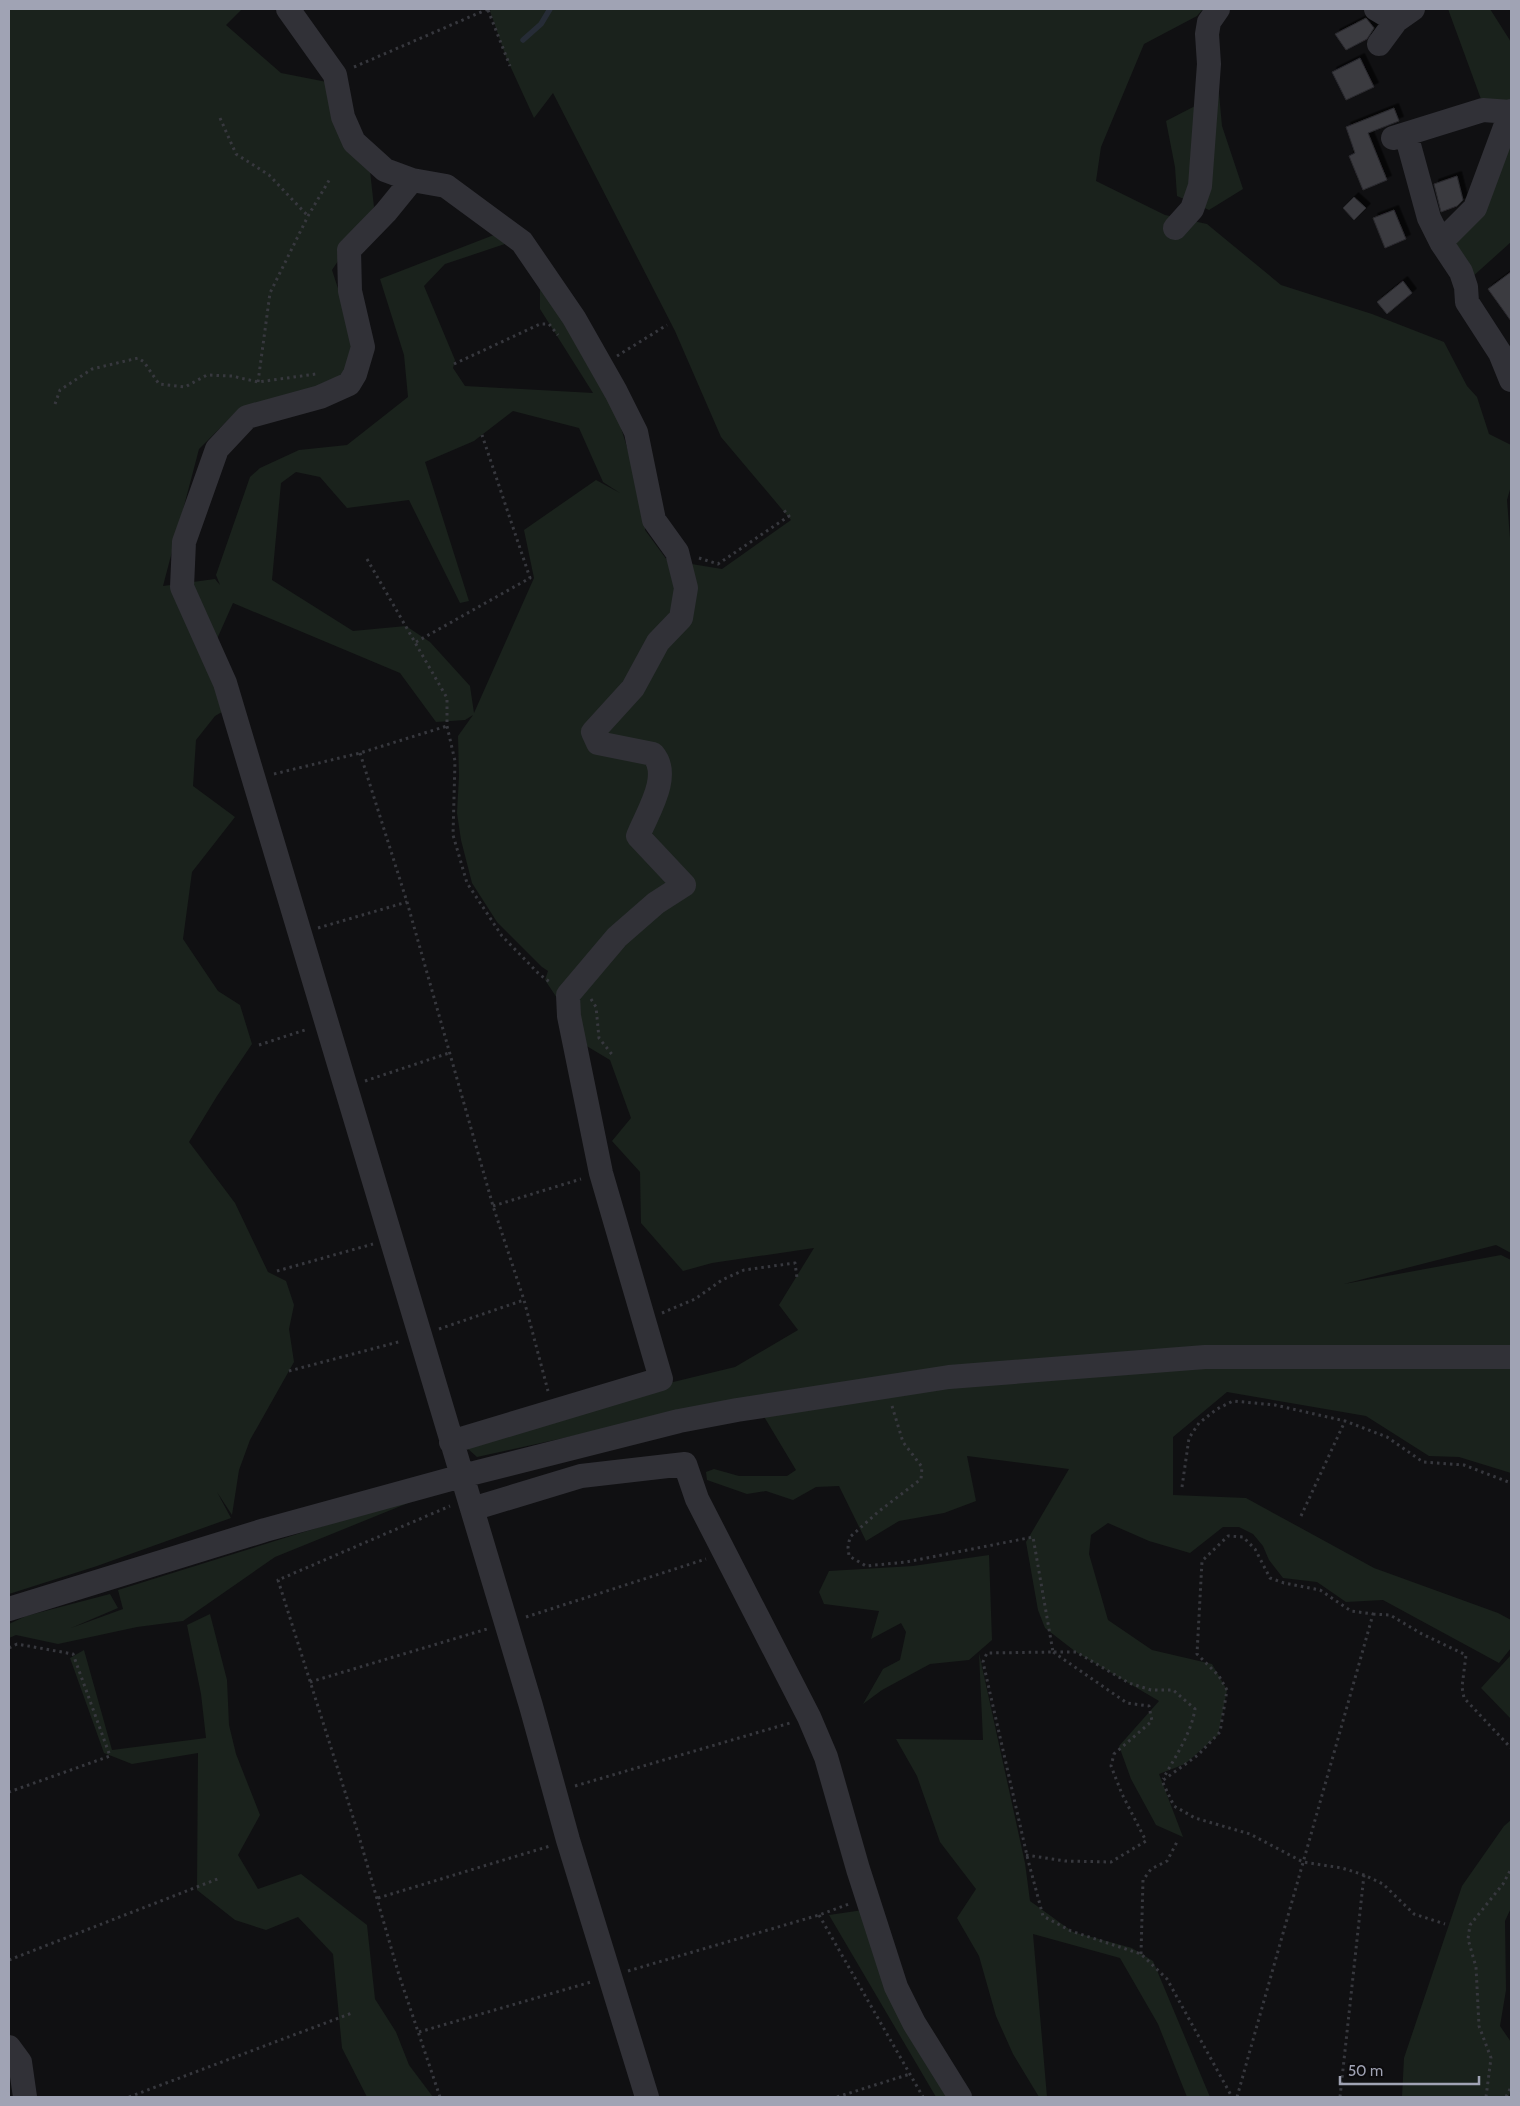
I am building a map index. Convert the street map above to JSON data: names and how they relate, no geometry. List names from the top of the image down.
{
  "scale_bar": "50 m"
}
